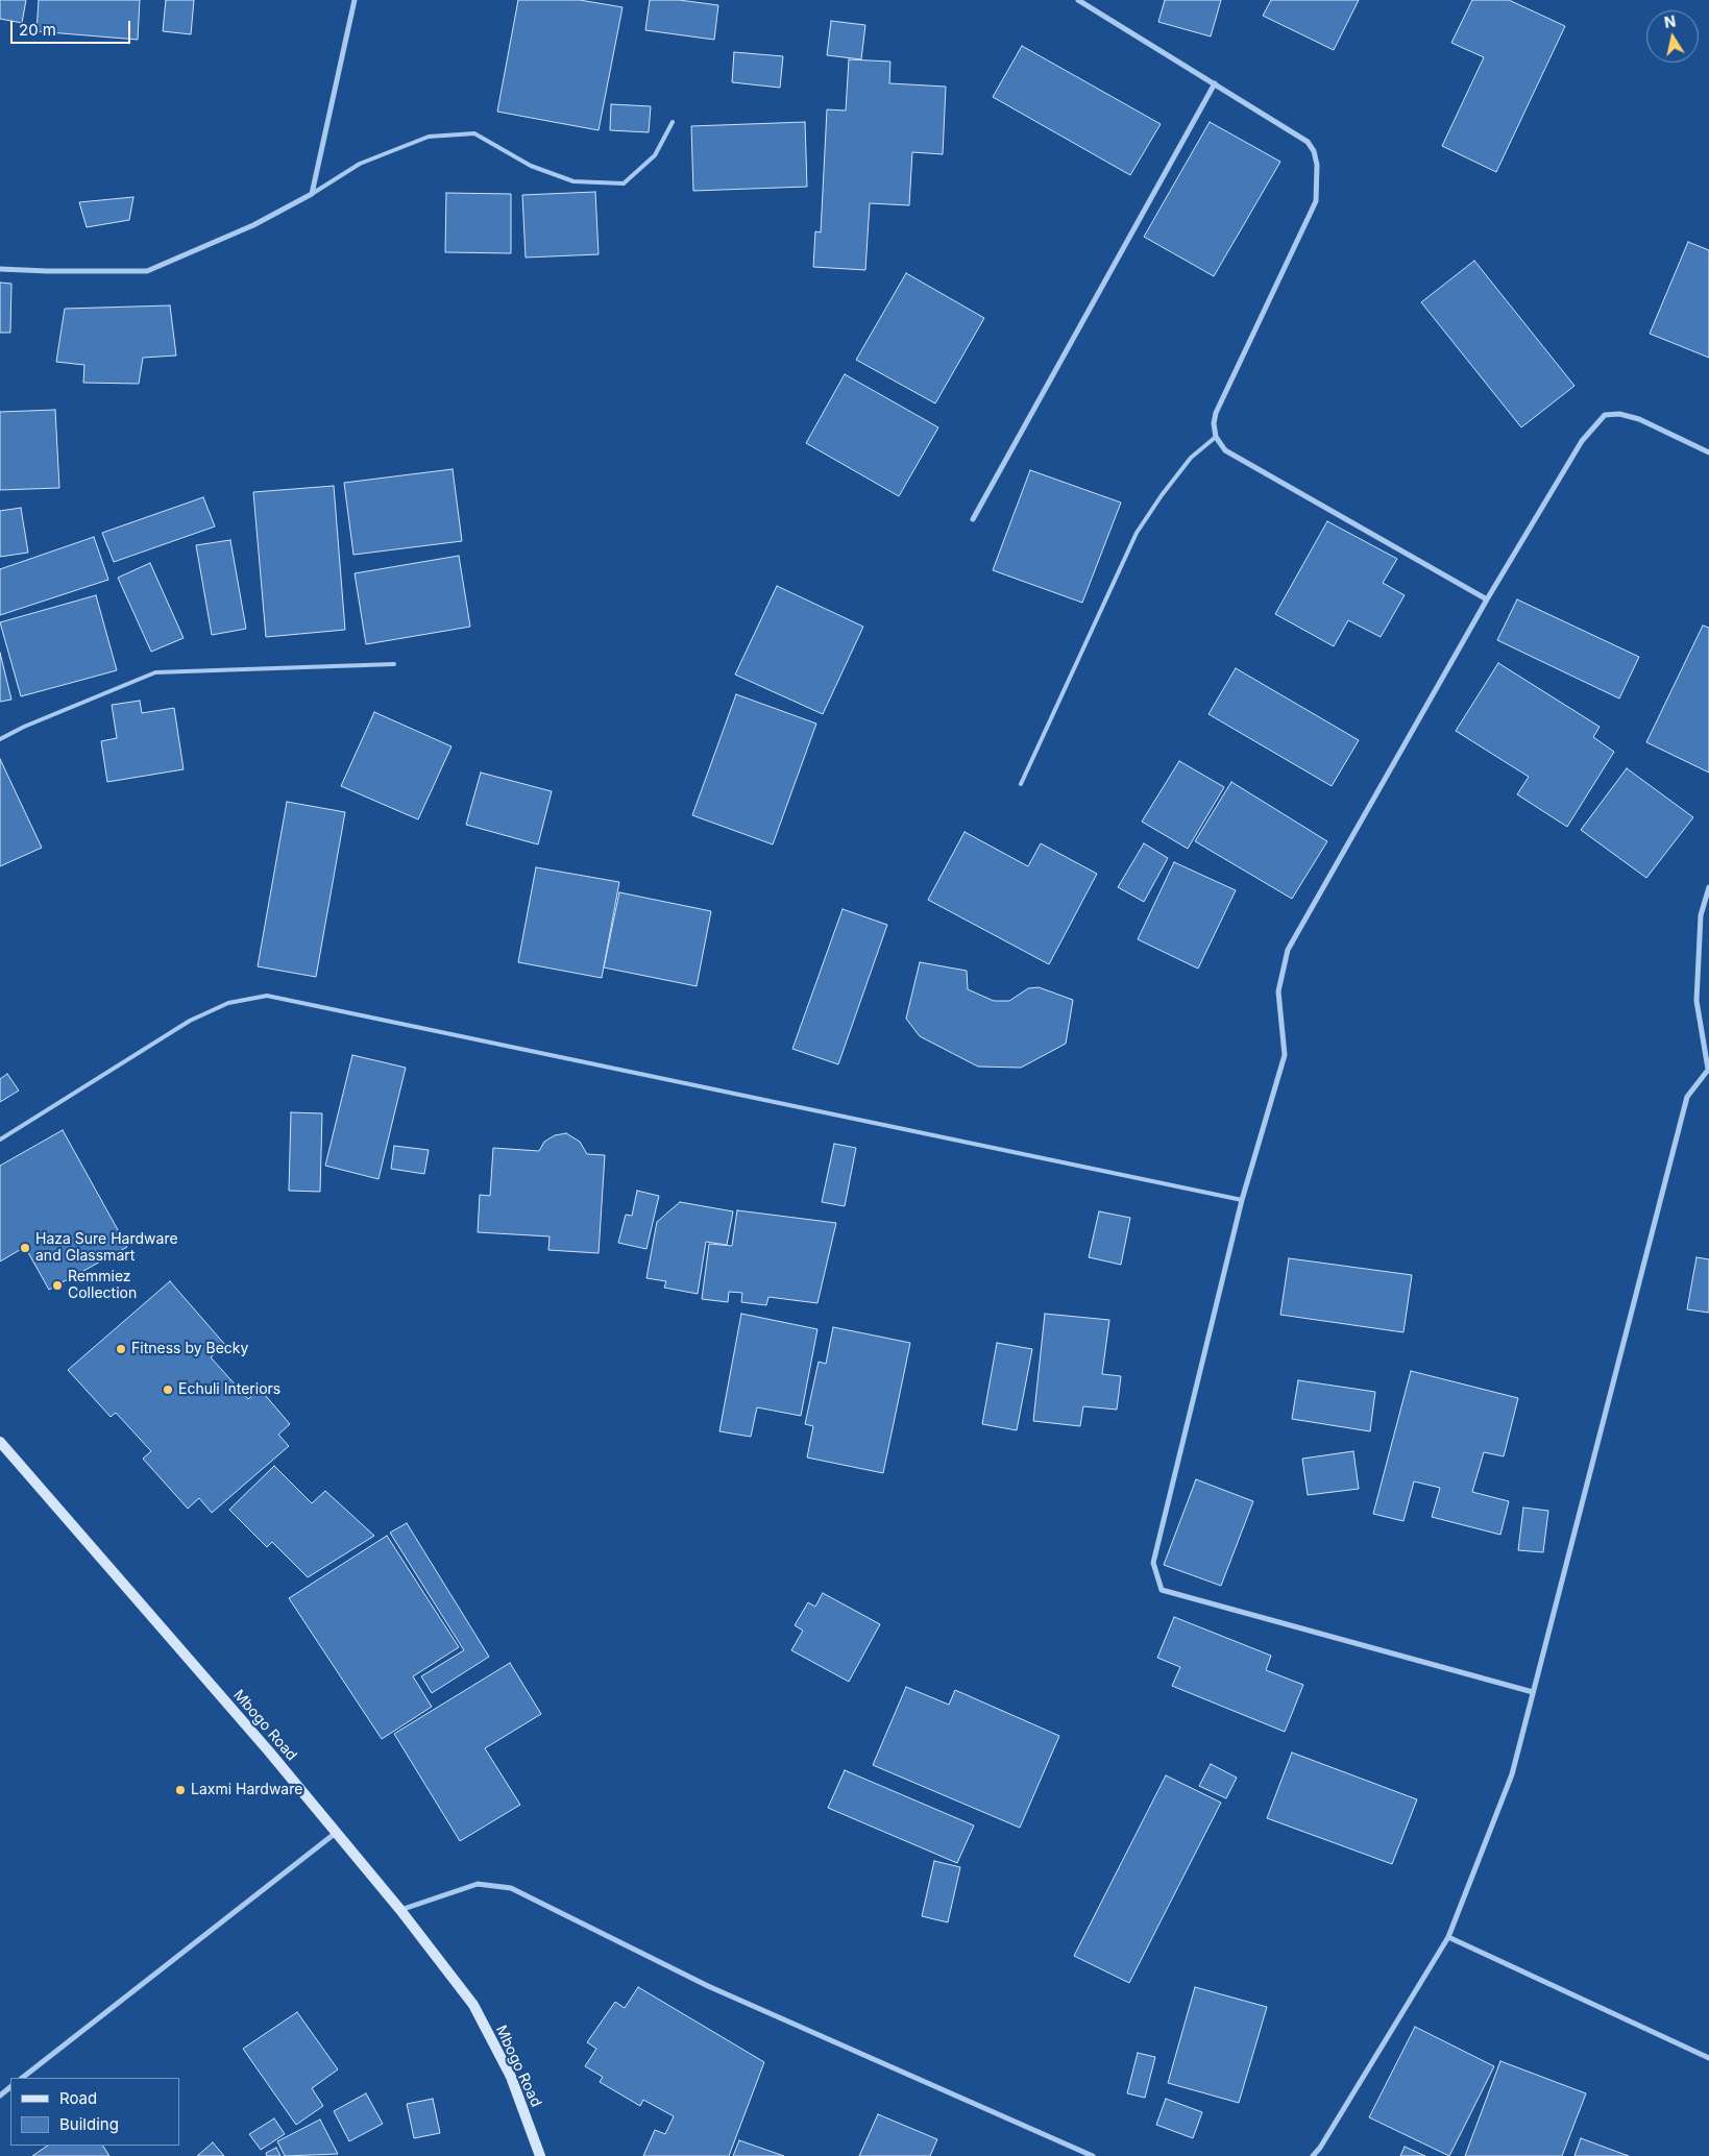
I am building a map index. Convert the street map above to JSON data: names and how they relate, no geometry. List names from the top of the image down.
{
  "streets": {
    "main road": ["Mbogo Road"]
  },
  "places": [
    "Haza Sure Hardware and Glassmart",
    "Remmiez Collection",
    "Fitness by Becky",
    "Echuli Interiors",
    "Laxmi Hardware"
  ],
  "legend": ["Road", "Building"],
  "scale_bar": "20 m",
  "north": "top"
}
